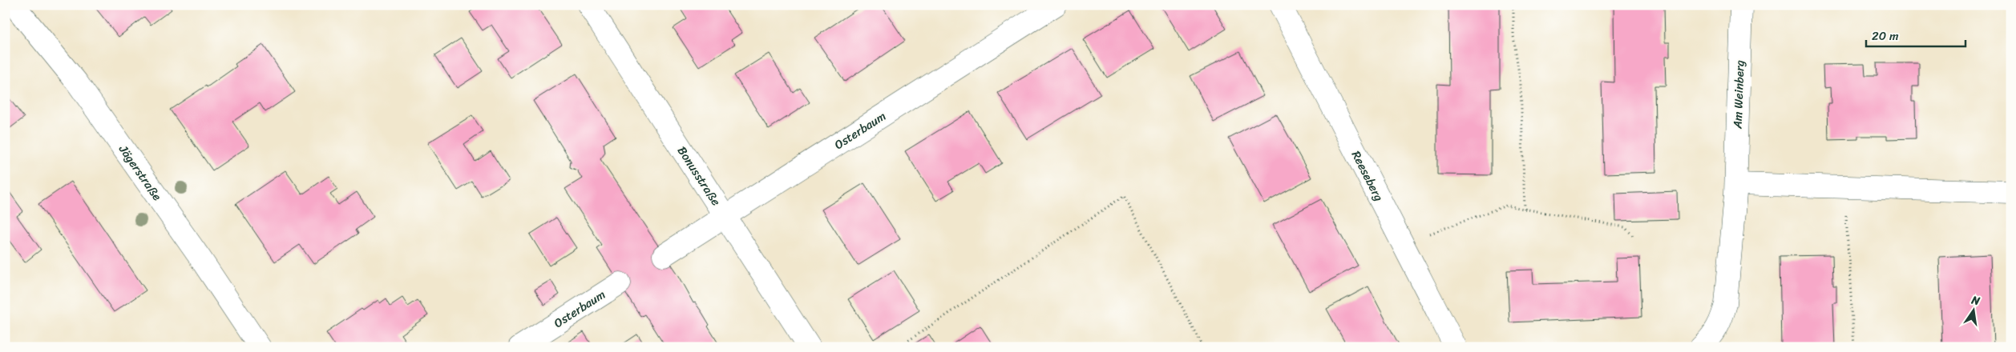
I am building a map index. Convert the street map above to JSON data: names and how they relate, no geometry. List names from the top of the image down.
{
  "streets": {
    "street": [
      "Am Weinberg",
      "Osterbaum",
      "Jägerstraße",
      "Bonusstraße",
      "Reeseberg"
    ]
  },
  "crossings": [
    ["Osterbaum", "Bonusstraße"]
  ],
  "scale_bar": "20 m",
  "north": "top"
}
